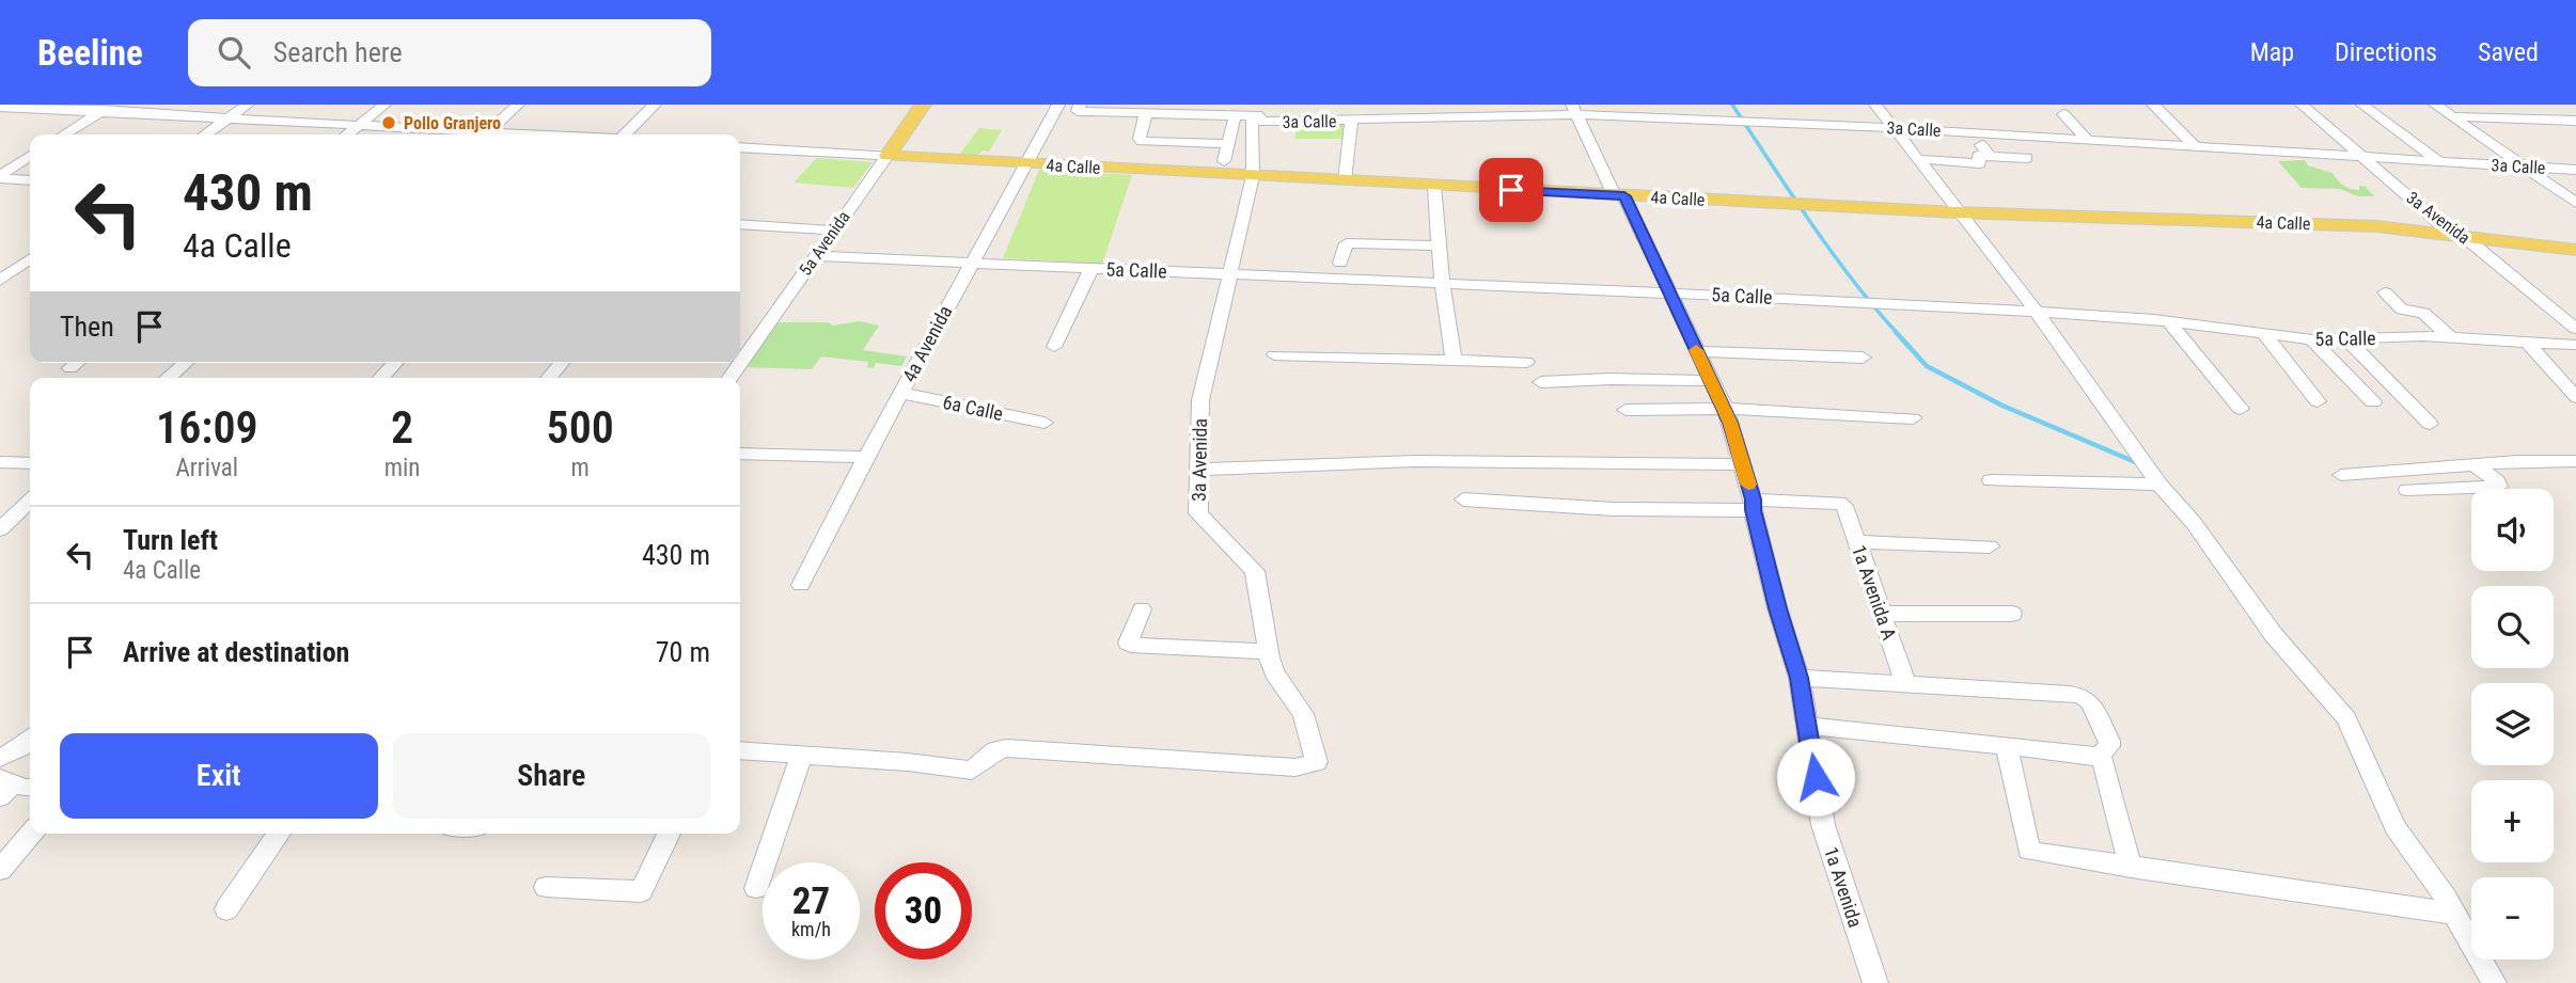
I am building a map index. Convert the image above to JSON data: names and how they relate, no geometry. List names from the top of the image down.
{
  "streets": {
    "main road": ["4a Calle", "5a Avenida"],
    "street": [
      "3a Calle",
      "3a Avenida",
      "5a Calle",
      "4a Avenida",
      "6a Calle",
      "1a Avenida A",
      "1a Avenida"
    ]
  },
  "crossings": [
    ["3a Calle", "3a Avenida"],
    ["3a Calle", "1a Avenida"],
    ["4a Calle", "3a Avenida"],
    ["4a Calle", "5a Avenida"],
    ["4a Calle", "4a Avenida"],
    ["4a Calle", "1a Avenida"],
    ["3a Avenida", "5a Calle"],
    ["5a Avenida", "5a Calle"],
    ["5a Calle", "4a Avenida"],
    ["5a Calle", "1a Avenida"],
    ["4a Avenida", "6a Calle"],
    ["1a Avenida A", "1a Avenida"]
  ],
  "places": ["Pollo Granjero"],
  "page": {
    "header": "Beeline",
    "search": "Search here",
    "nav": ["Map", "Directions", "Saved"],
    "turn": ["430 m", "4a Calle"],
    "then": "Then",
    "eta": [
      "16:09",
      "Arrival",
      "2",
      "min",
      "500",
      "m"
    ],
    "map_buttons": ["+", "−"],
    "list": [
      {
        "name": "Turn left",
        "note": "4a Calle",
        "value": "430 m"
      },
      {
        "name": "Arrive at destination",
        "value": "70 m"
      }
    ],
    "buttons": ["Exit", "Share"],
    "speed": "27 km/h",
    "limit": "30"
  }
}
